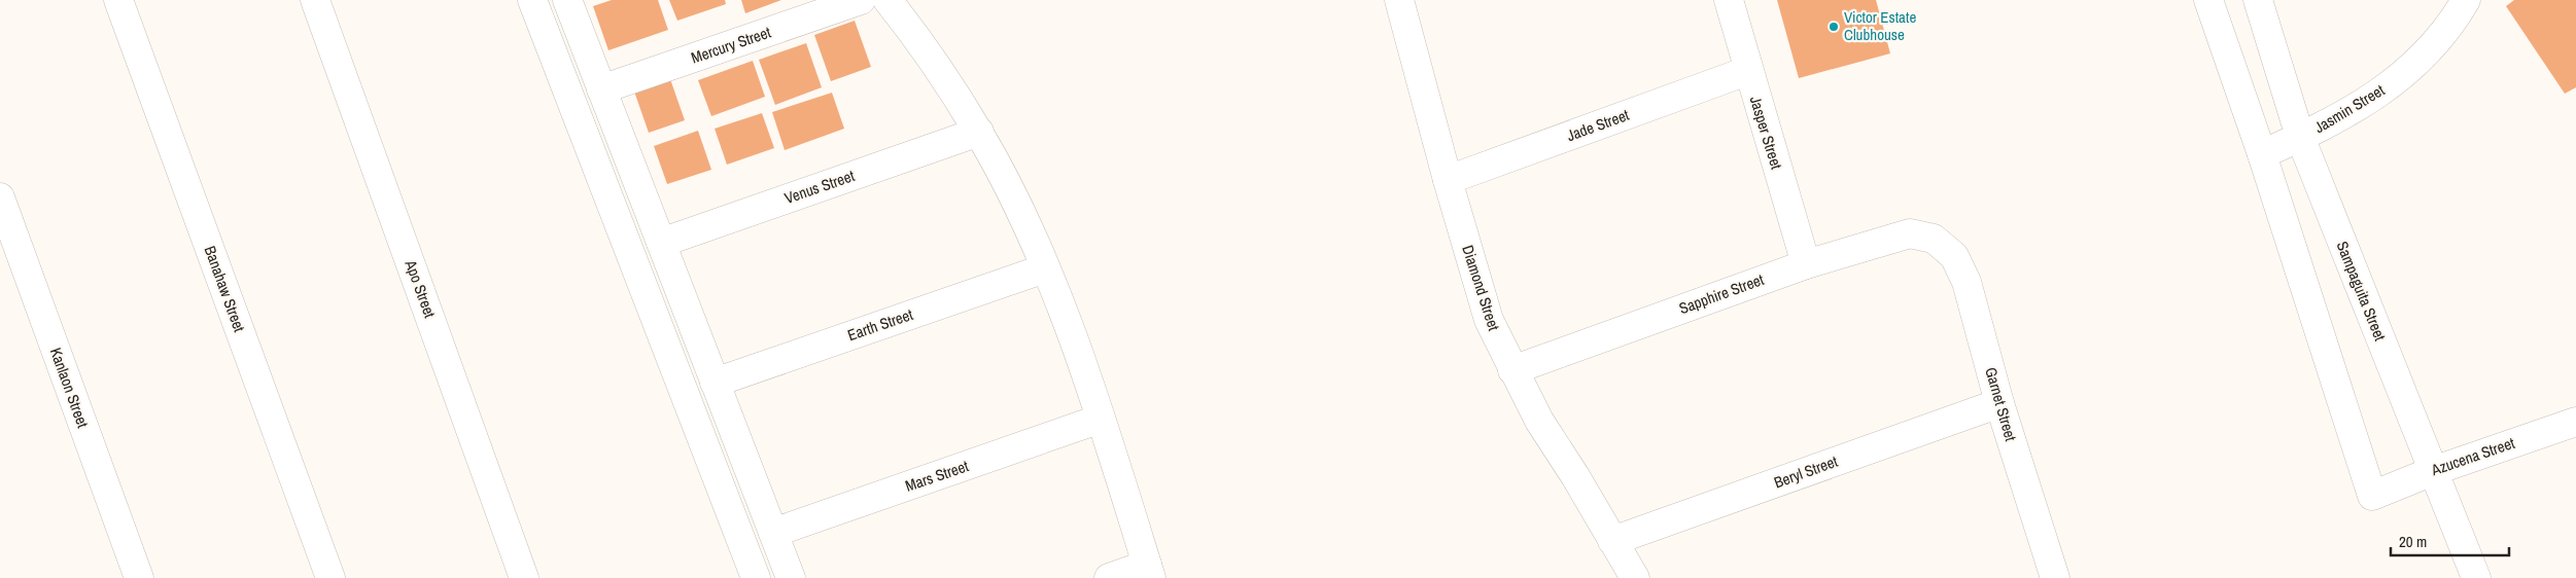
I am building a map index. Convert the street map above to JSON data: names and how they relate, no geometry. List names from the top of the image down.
{
  "streets": {
    "street": [
      "Mercury Street",
      "Jasmin Street",
      "Jade Street",
      "Jasper Street",
      "Venus Street",
      "Diamond Street",
      "Banahaw Street",
      "Apo Street",
      "Sampaguita Street",
      "Sapphire Street",
      "Earth Street",
      "Kanlaon Street",
      "Garnet Street",
      "Azucena Street",
      "Beryl Street",
      "Mars Street"
    ]
  },
  "crossings": [
    ["Jasmin Street", "Sampaguita Street"],
    ["Jasmin Street", "Azucena Street"],
    ["Jade Street", "Jasper Street"],
    ["Jade Street", "Diamond Street"],
    ["Jasper Street", "Sapphire Street"],
    ["Diamond Street", "Sapphire Street"],
    ["Diamond Street", "Beryl Street"],
    ["Sampaguita Street", "Azucena Street"],
    ["Sapphire Street", "Garnet Street"],
    ["Garnet Street", "Beryl Street"]
  ],
  "places": ["Victor Estate Clubhouse"],
  "scale_bar": "20 m"
}
